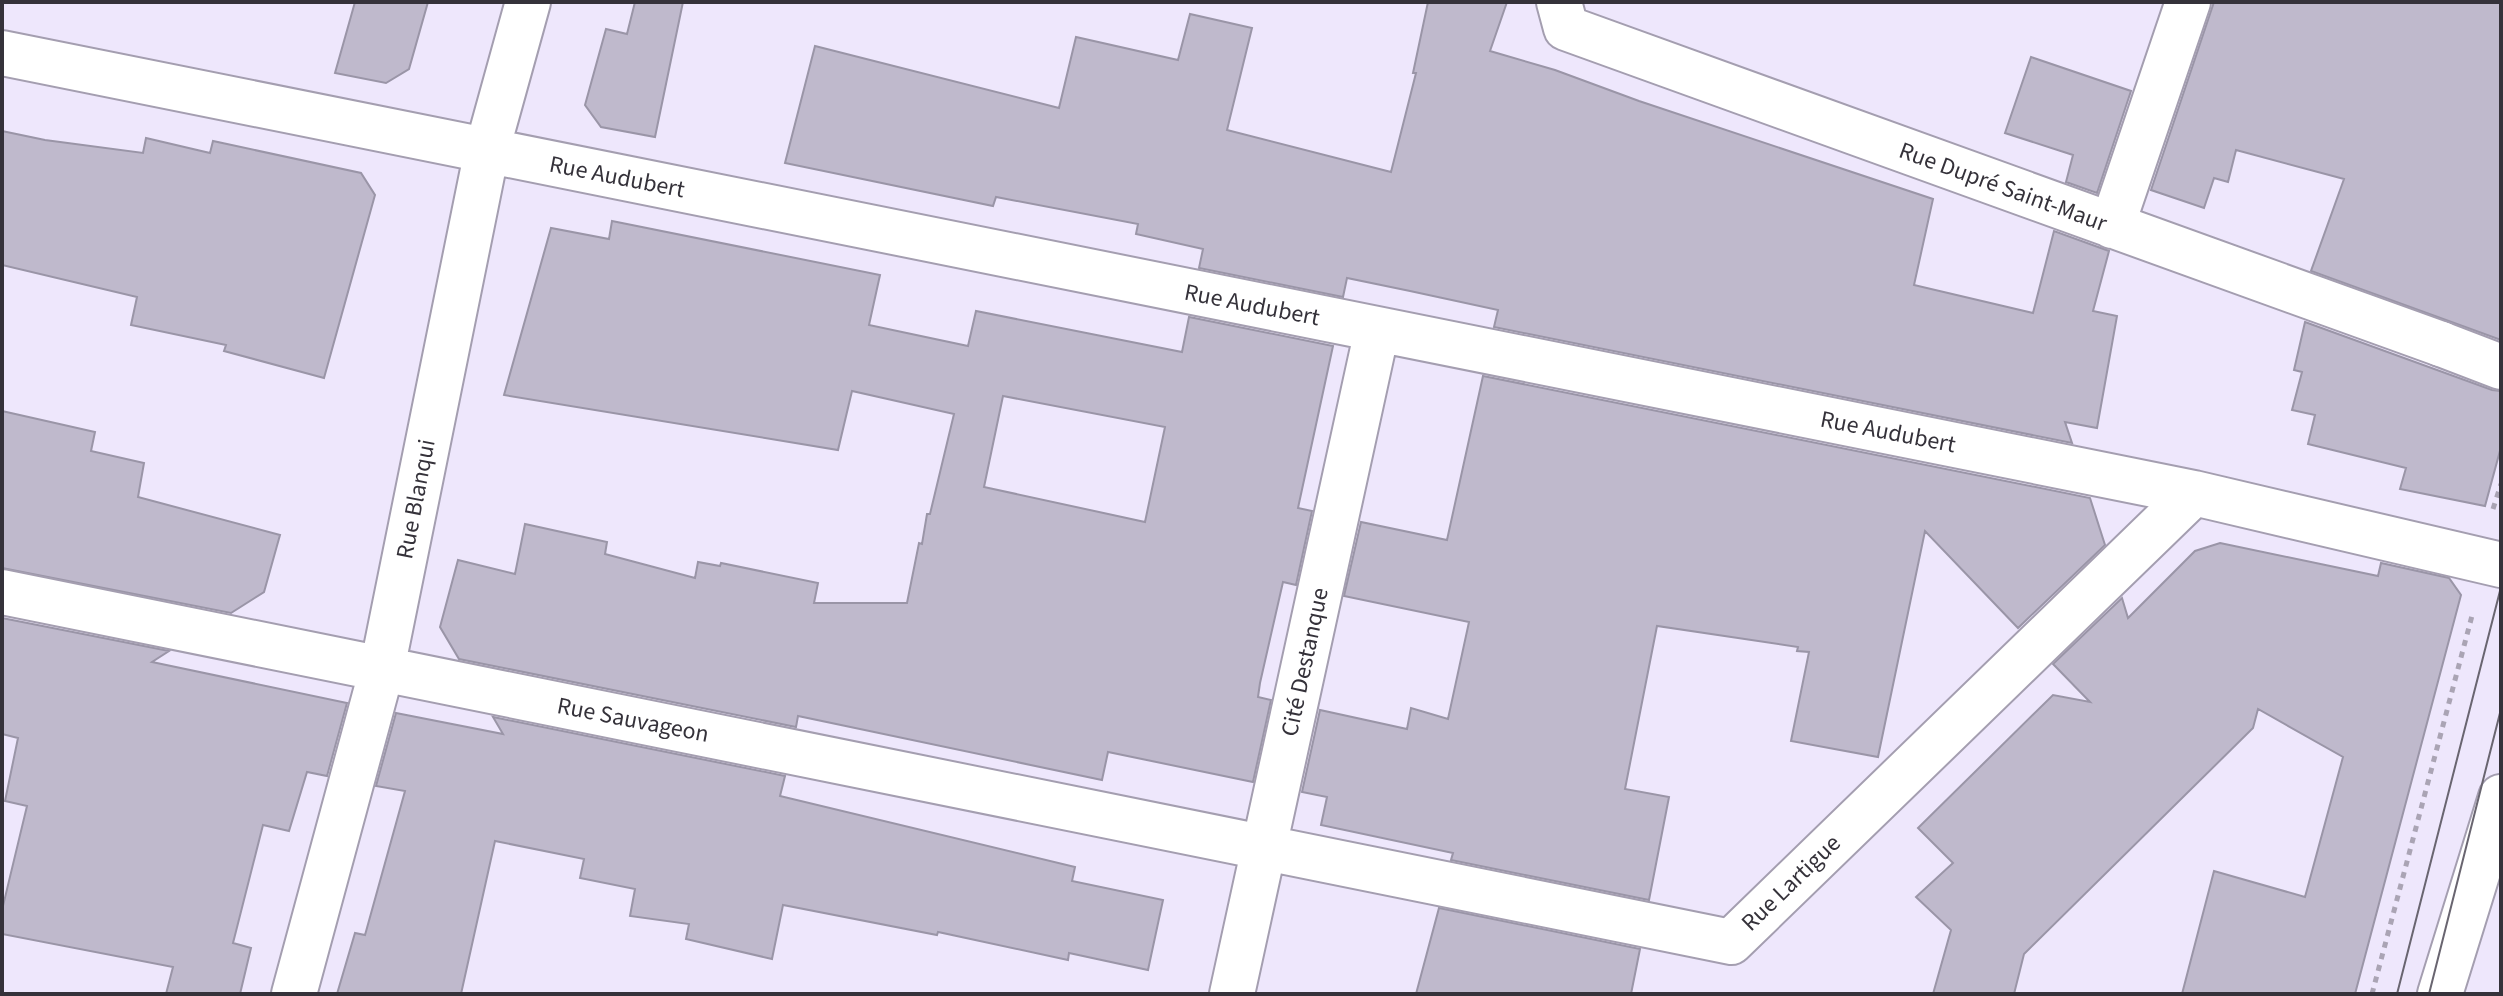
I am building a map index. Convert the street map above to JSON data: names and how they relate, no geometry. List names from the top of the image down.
{
  "streets": {
    "street": [
      "Rue Audubert",
      "Rue Dupré Saint-Maur",
      "Rue Blanqui",
      "Cité Destanque",
      "Rue Sauvageon",
      "Rue Lartigue"
    ]
  },
  "crossings": [
    ["Rue Audubert", "Rue Blanqui"],
    ["Rue Audubert", "Cité Destanque"],
    ["Rue Audubert", "Rue Lartigue"],
    ["Rue Blanqui", "Rue Sauvageon"],
    ["Cité Destanque", "Rue Sauvageon"],
    ["Cité Destanque", "Rue Lartigue"],
    ["Rue Sauvageon", "Rue Lartigue"]
  ]
}
